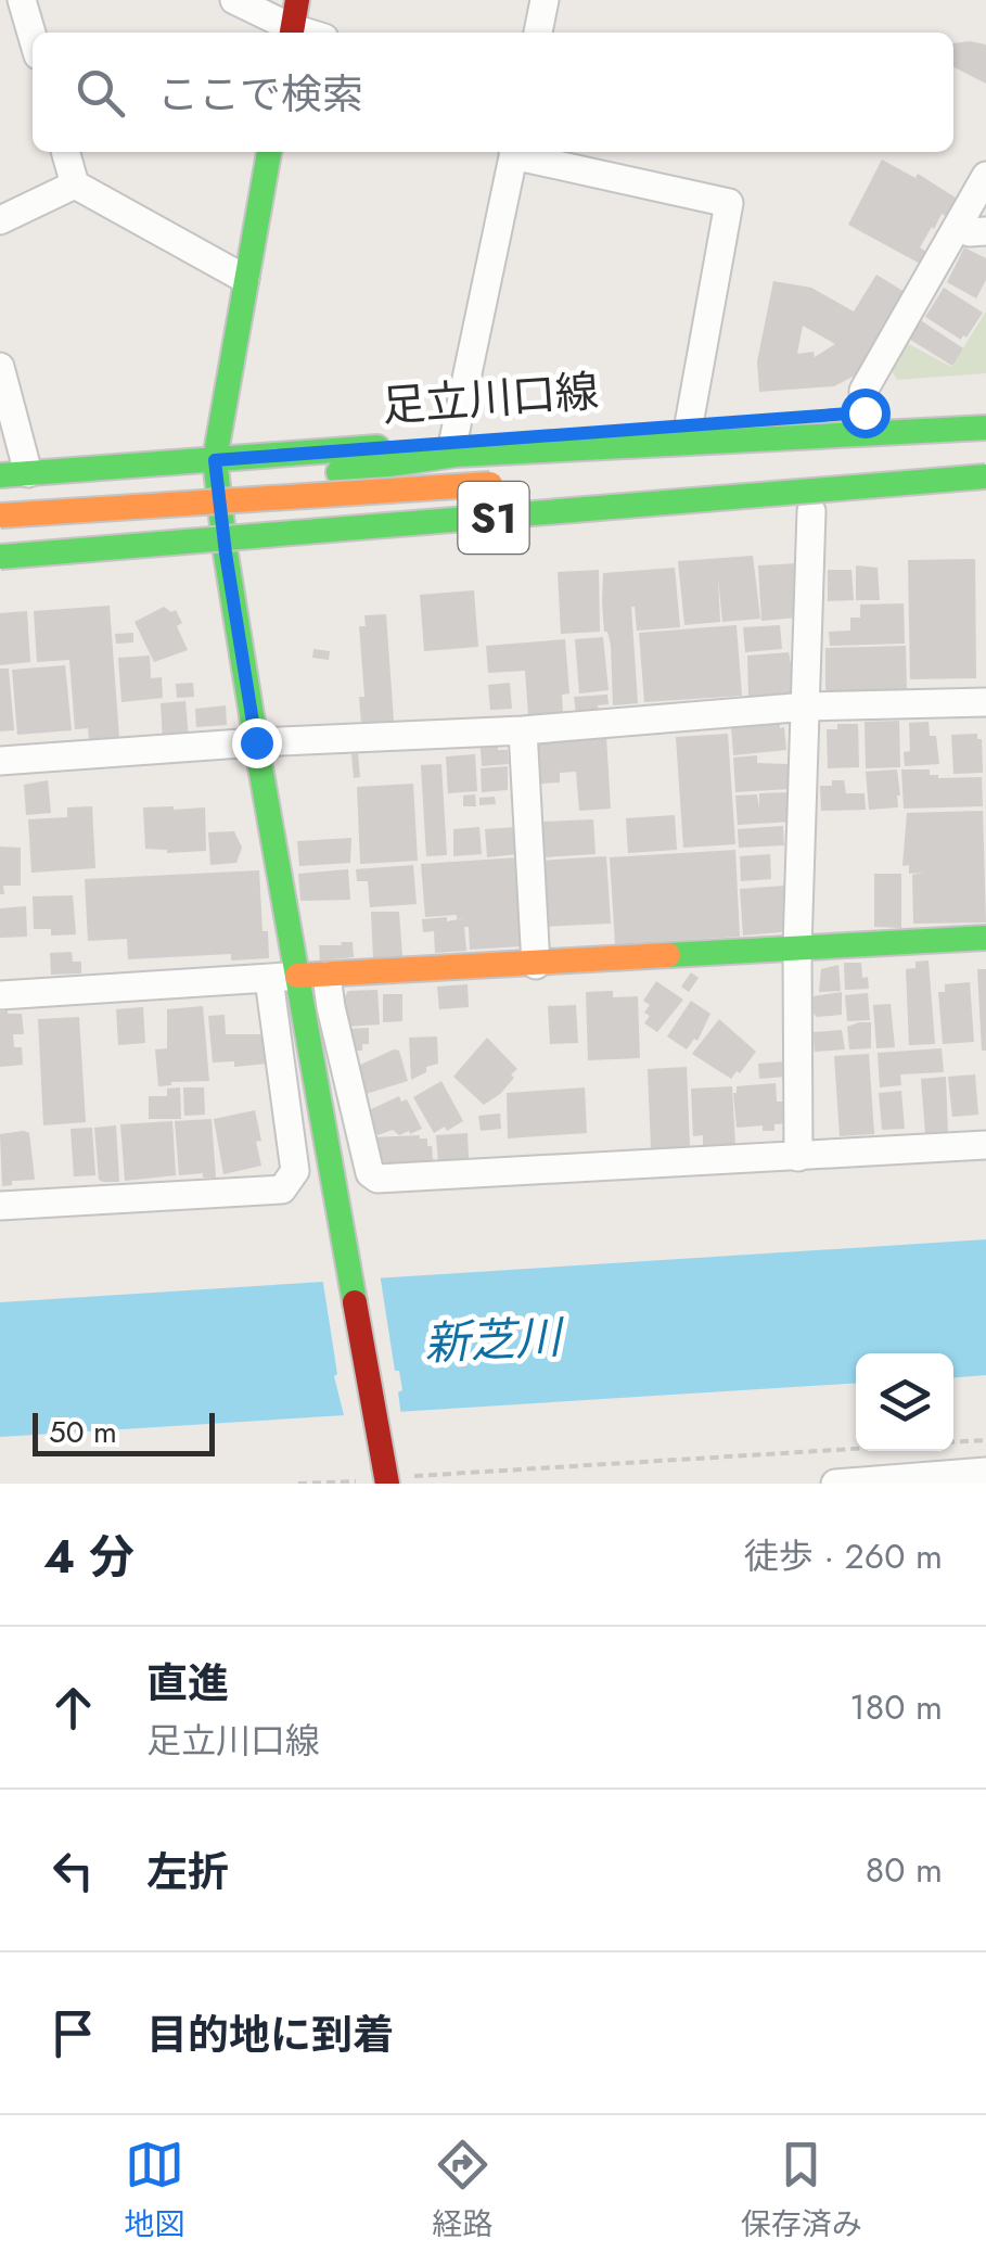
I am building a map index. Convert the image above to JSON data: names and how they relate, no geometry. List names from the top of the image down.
{
  "streets": {
    "main road": ["足立川口線", "S1"]
  },
  "water": ["新芝川"],
  "scale_bar": "50 m",
  "page": {
    "search": "ここで検索",
    "scale": "50 m",
    "heading": ["4 分", "徒歩 · 260 m"],
    "list": [
      ["直進", "足立川口線", "180 m"],
      ["左折", "80 m"],
      "目的地に到着"
    ],
    "nav": ["地図", "経路", "保存済み"]
  }
}
